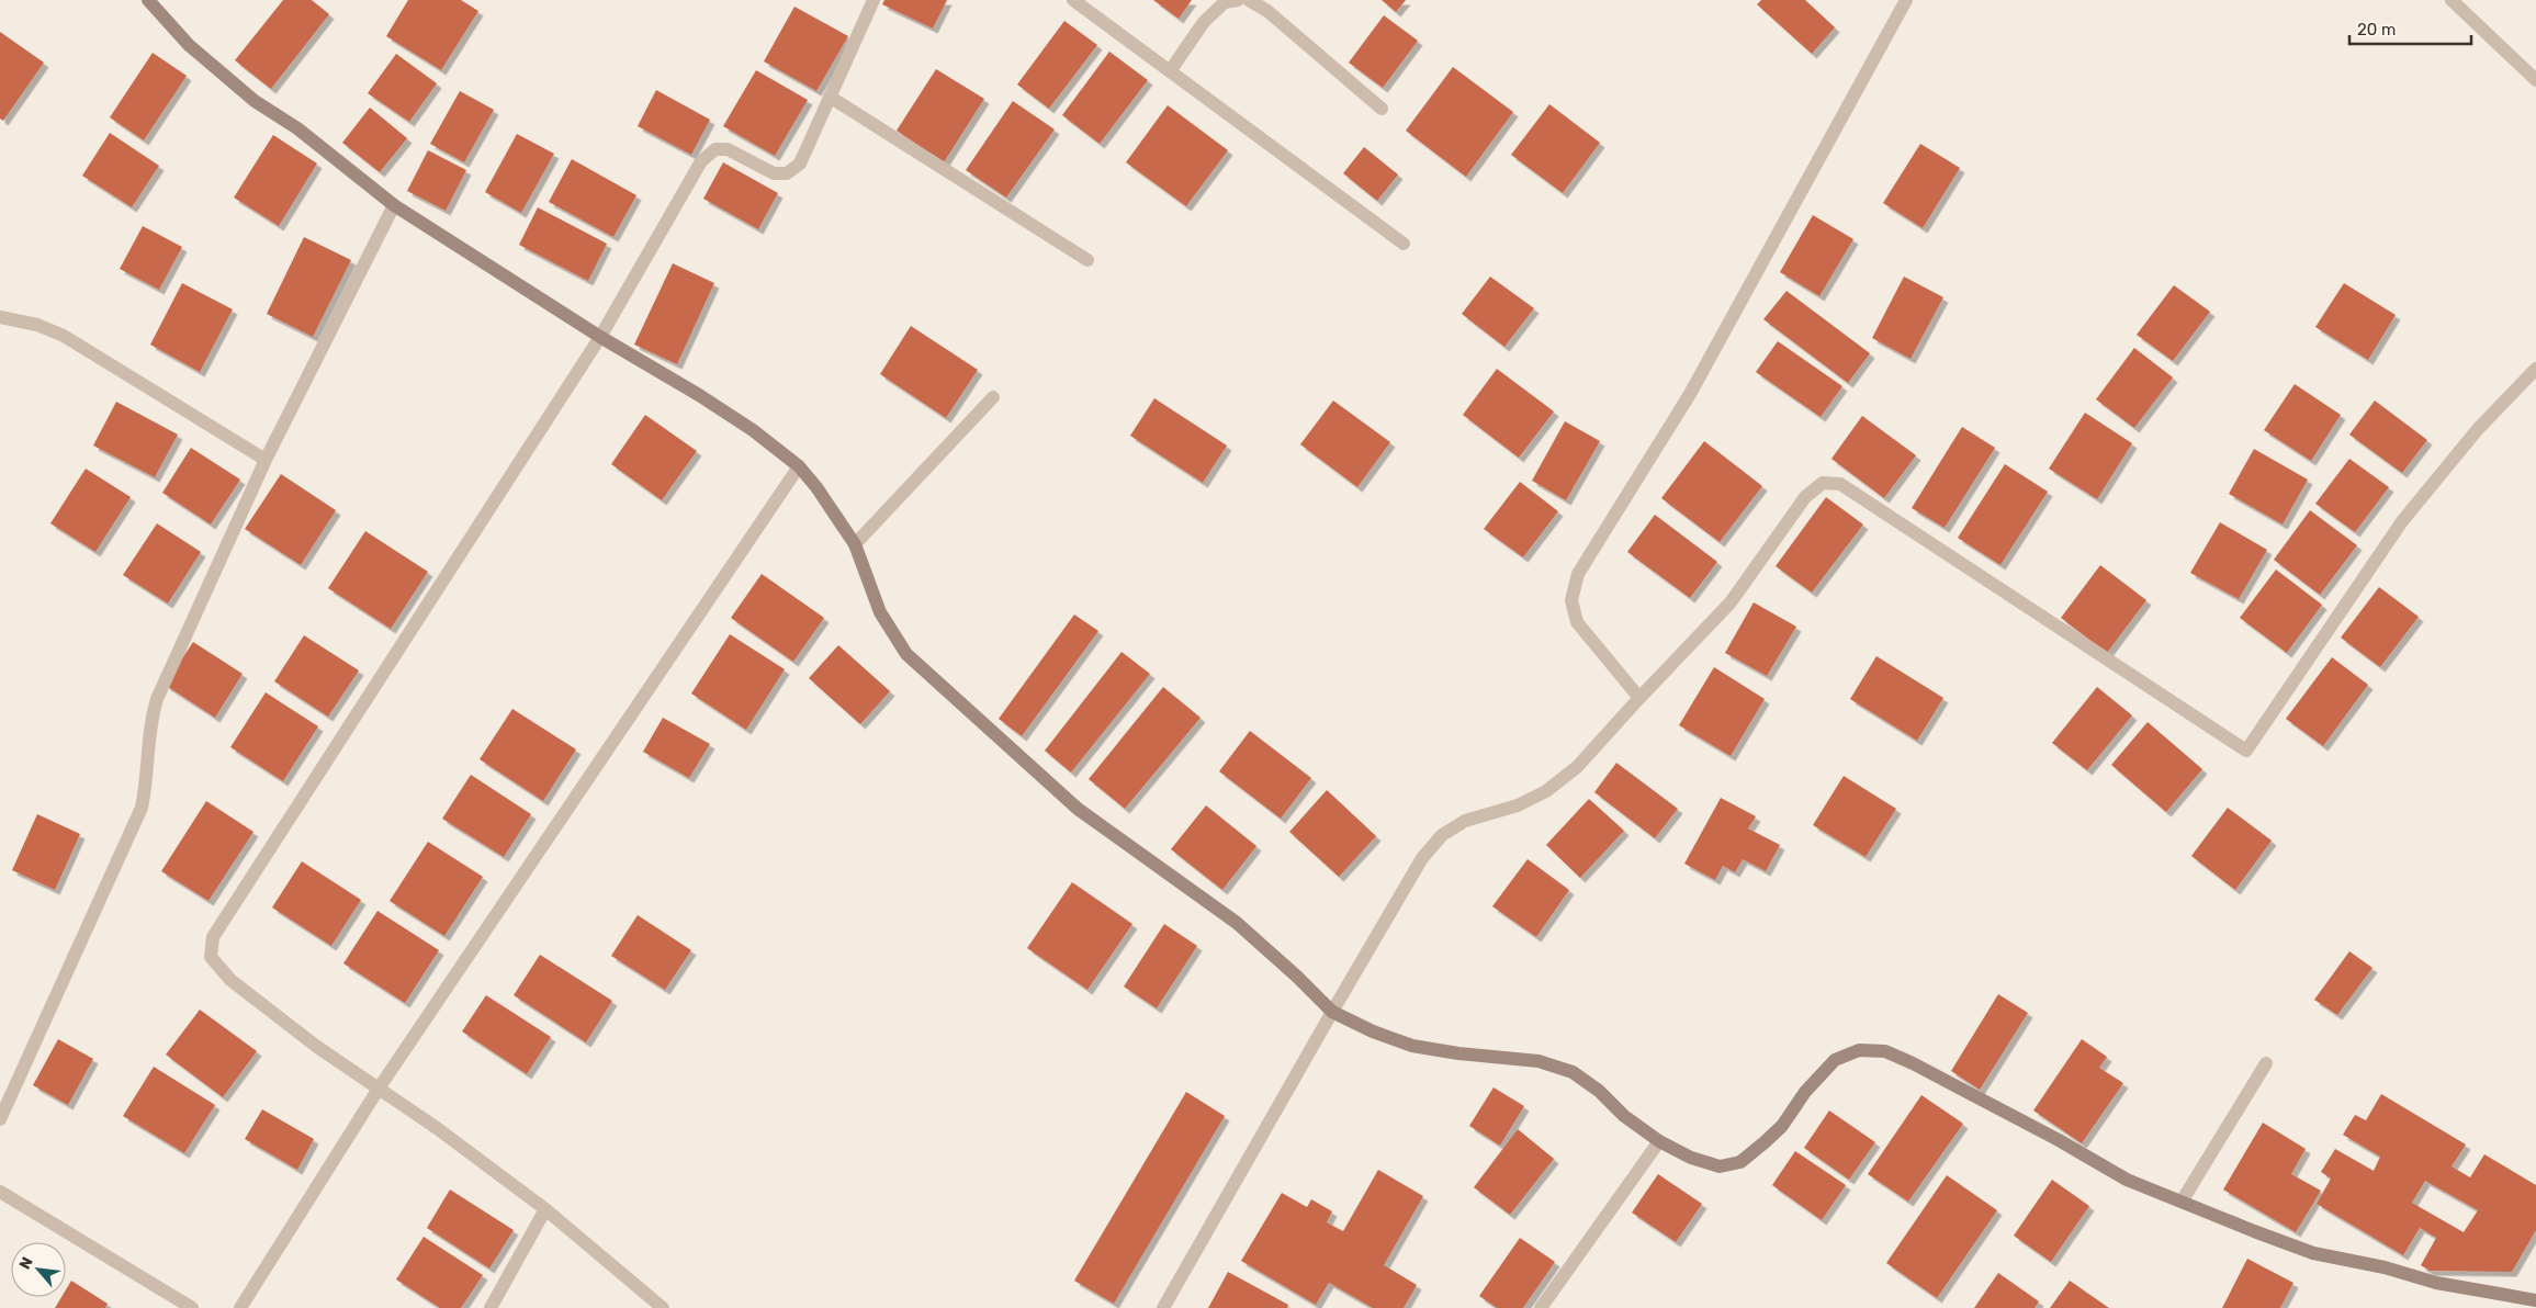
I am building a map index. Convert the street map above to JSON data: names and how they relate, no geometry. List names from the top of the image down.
{
  "scale_bar": "20 m",
  "north": "top left"
}
